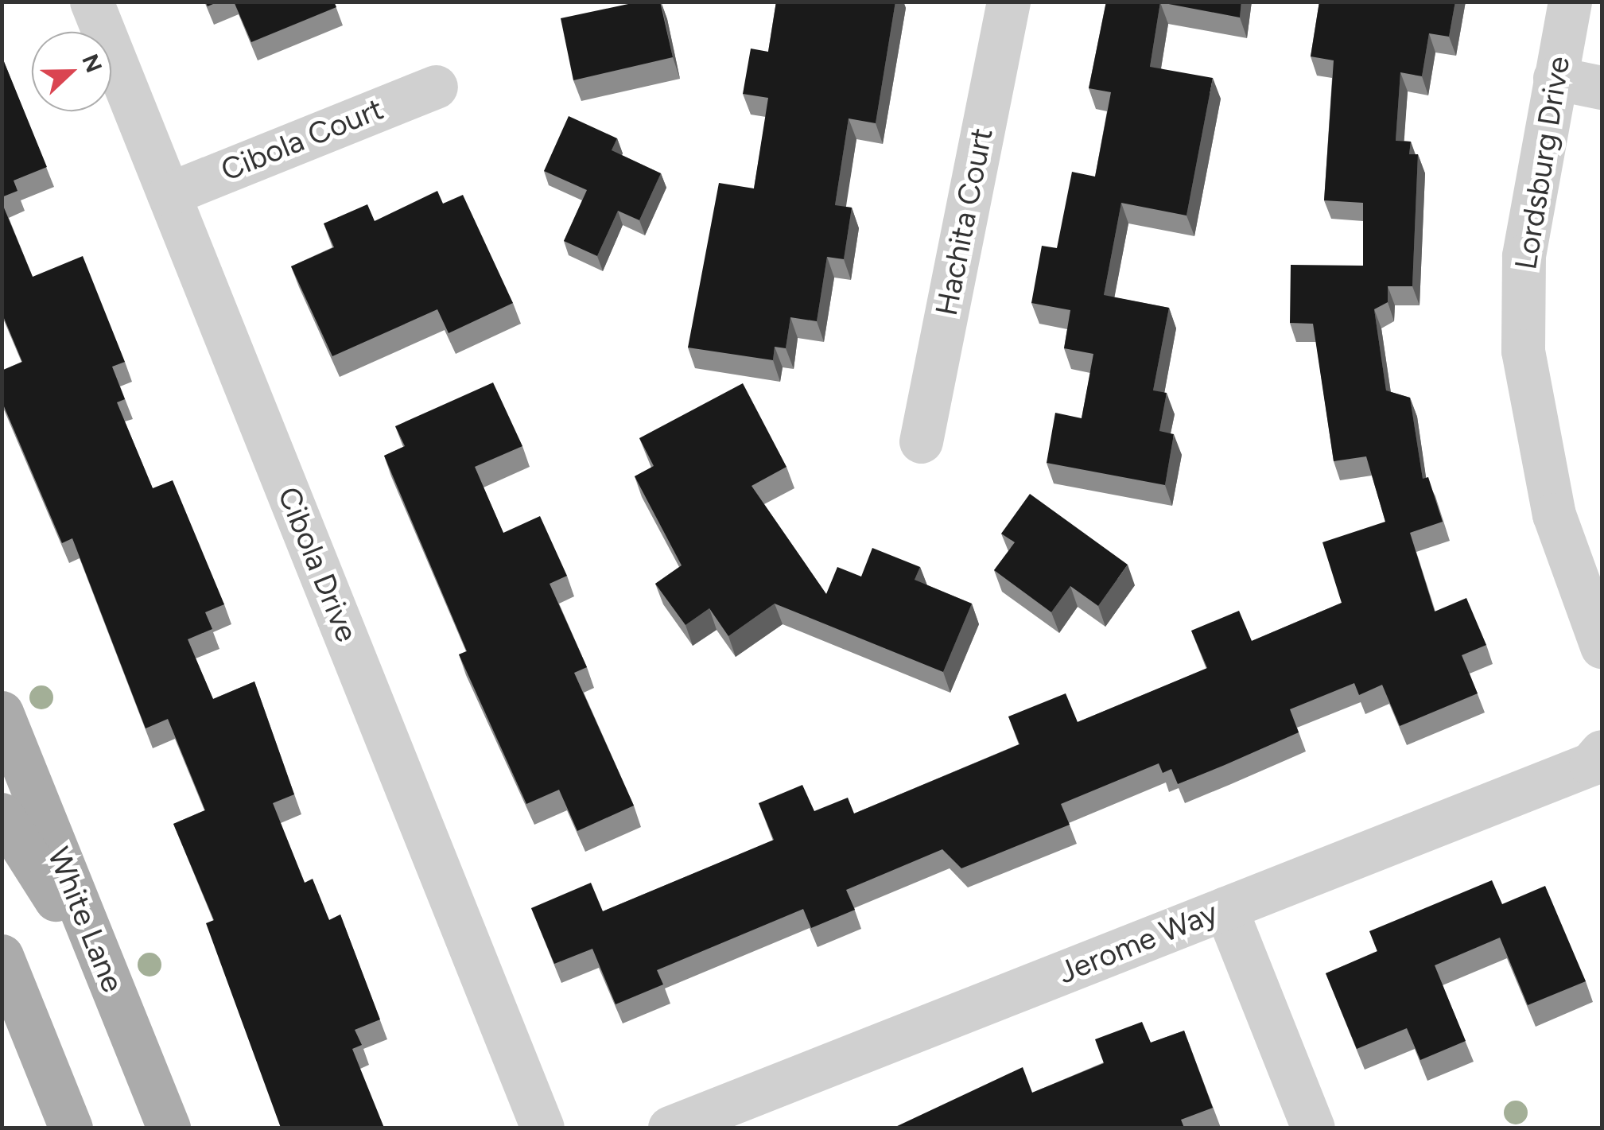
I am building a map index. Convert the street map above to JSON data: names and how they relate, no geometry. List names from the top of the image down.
{
  "streets": {
    "main road": ["White Lane"],
    "street": [
      "Cibola Court",
      "Lordsburg Drive",
      "Hachita Court",
      "Cibola Drive",
      "Jerome Way"
    ]
  },
  "crossings": [
    ["Cibola Court", "Cibola Drive"]
  ],
  "north": "right"
}
